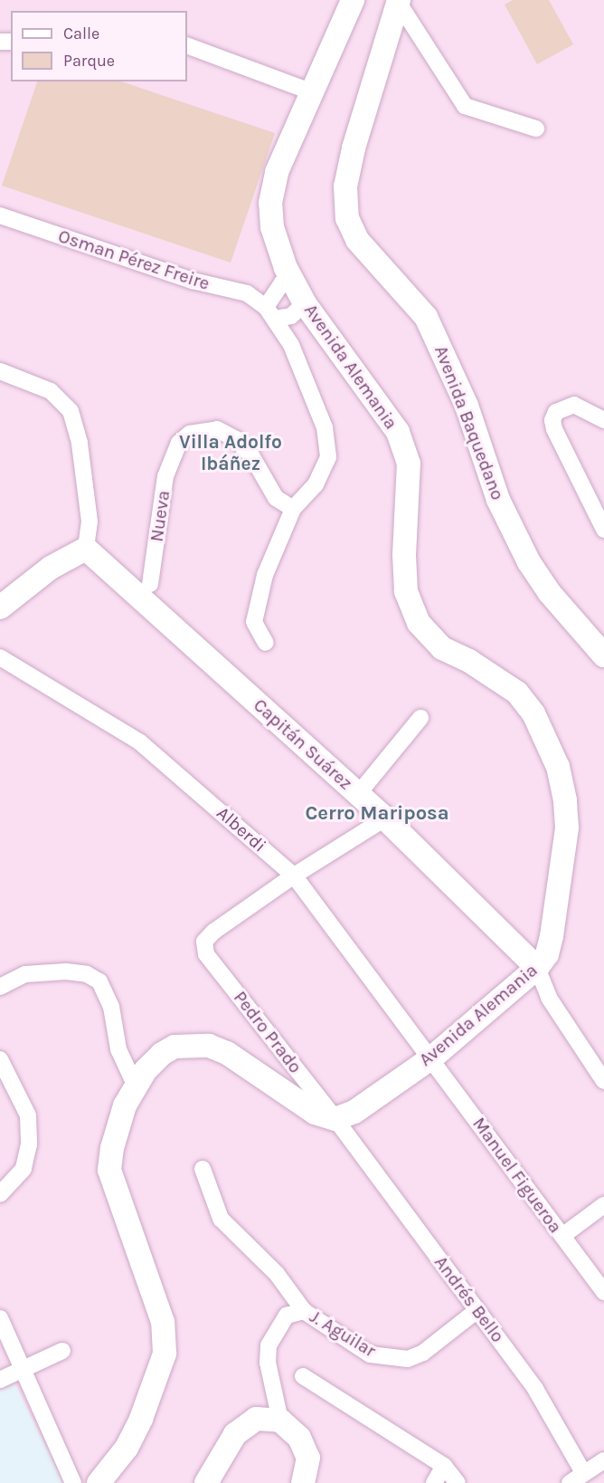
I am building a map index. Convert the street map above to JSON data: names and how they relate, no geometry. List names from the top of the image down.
{
  "streets": {
    "main road": ["Avenida Alemania", "Avenida Baquedano", "Capitán Suárez"],
    "street": [
      "Osman Pérez Freire",
      "Nueva",
      "Alberdi",
      "Pedro Prado",
      "Manuel Figueroa",
      "Andrés Bello",
      "J. Aguilar"
    ]
  },
  "crossings": [
    ["Avenida Alemania", "Capitán Suárez"],
    ["Avenida Alemania", "Alberdi"],
    ["Avenida Alemania", "Pedro Prado"],
    ["Avenida Alemania", "Manuel Figueroa"],
    ["Avenida Alemania", "Andrés Bello"],
    ["Alberdi", "Pedro Prado"],
    ["Alberdi", "Manuel Figueroa"],
    ["Pedro Prado", "Andrés Bello"],
    ["Andrés Bello", "J. Aguilar"]
  ],
  "districts": ["Villa Adolfo Ibáñez", "Cerro Mariposa"],
  "legend": ["Calle", "Parque"]
}
